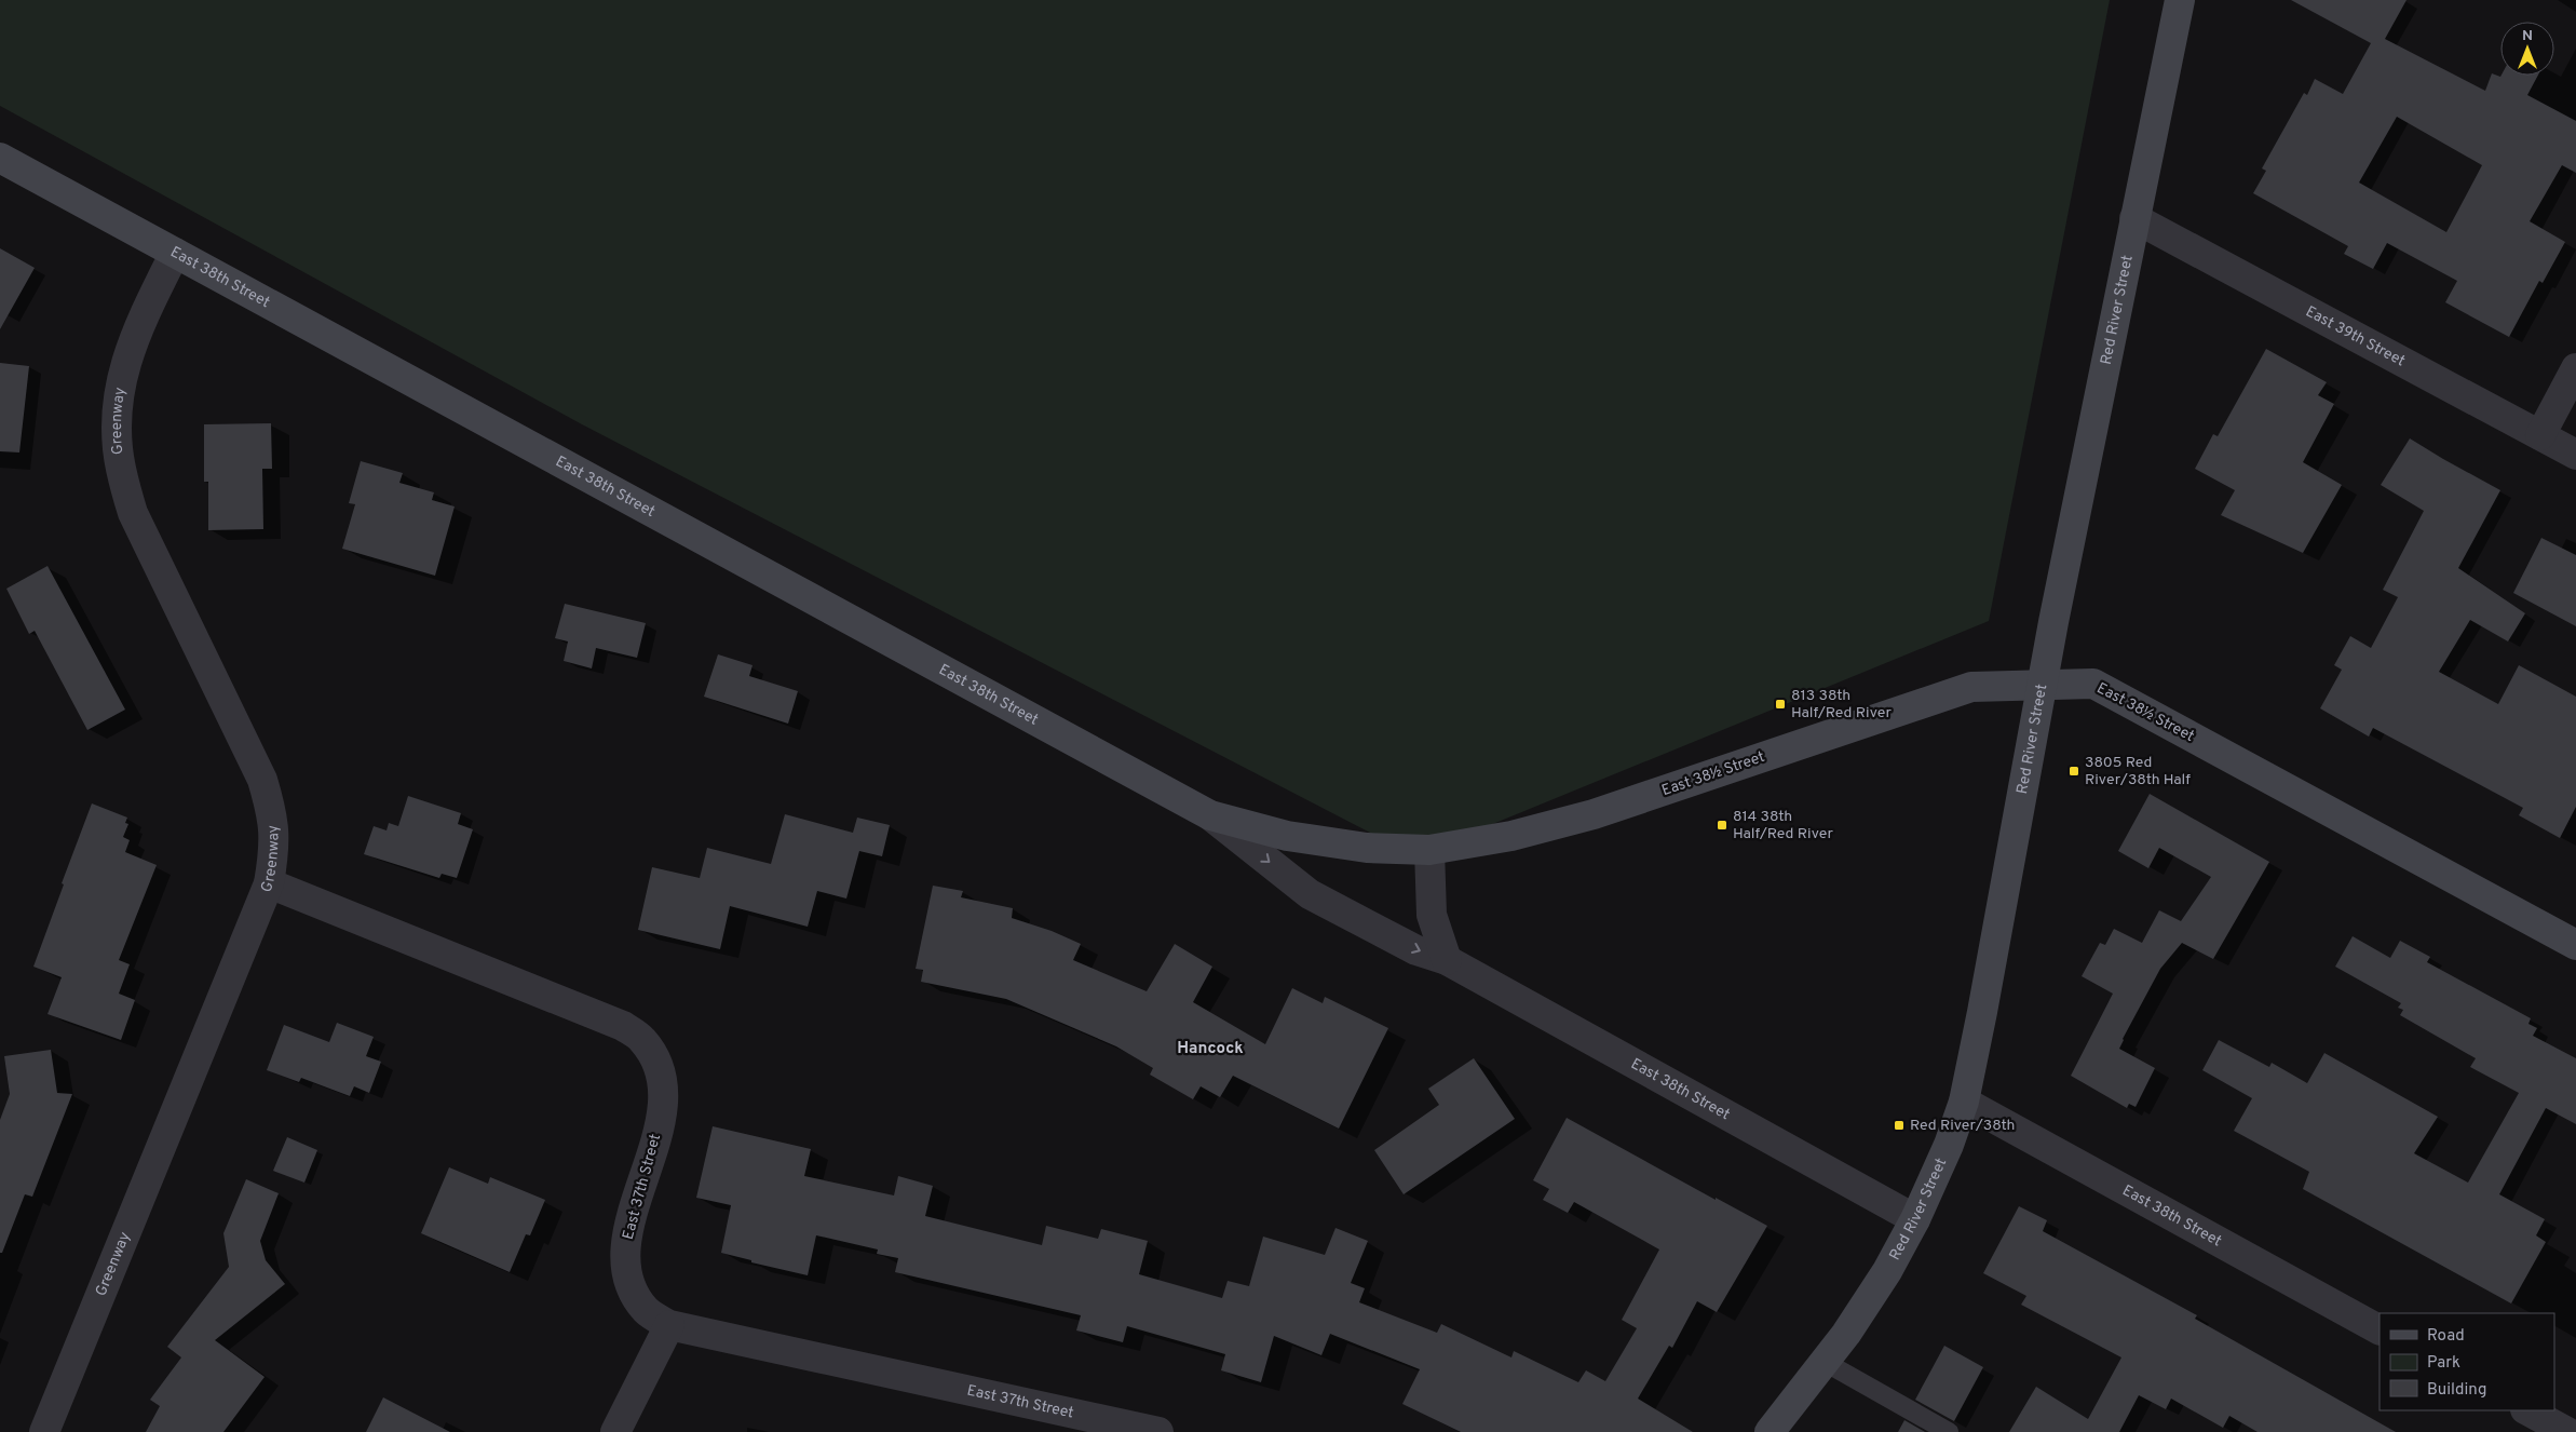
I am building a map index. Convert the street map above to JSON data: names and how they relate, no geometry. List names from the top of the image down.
{
  "streets": {
    "street": [
      "East 38th Street",
      "Red River Street",
      "East 39th Street",
      "Greenway",
      "East 38½ Street",
      "East 37th Street"
    ]
  },
  "crossings": [
    ["East 38th Street", "Red River Street"],
    ["East 38th Street", "Greenway"],
    ["East 38th Street", "East 38½ Street"],
    ["Red River Street", "East 39th Street"],
    ["Red River Street", "East 38½ Street"],
    ["Greenway", "East 37th Street"]
  ],
  "districts": ["Hancock"],
  "places": {
    "transit": [
      "813 38th Half/Red River",
      "3805 Red River/38th Half",
      "814 38th Half/Red River",
      "Red River/38th"
    ]
  },
  "legend": ["Road", "Park", "Building"],
  "north": "top"
}
